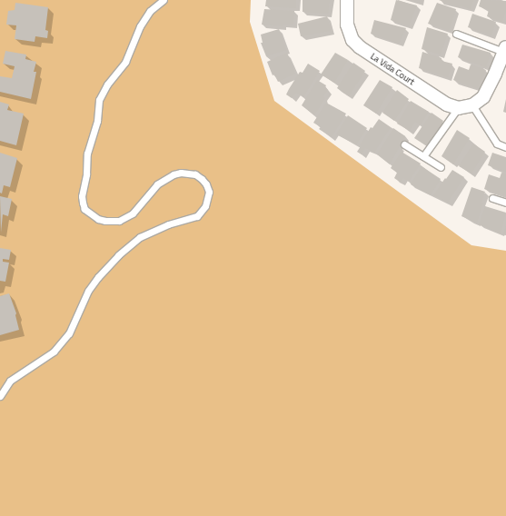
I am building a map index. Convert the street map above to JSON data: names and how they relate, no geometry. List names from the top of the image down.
{
  "streets": {
    "street": ["La Vida Court"]
  }
}
